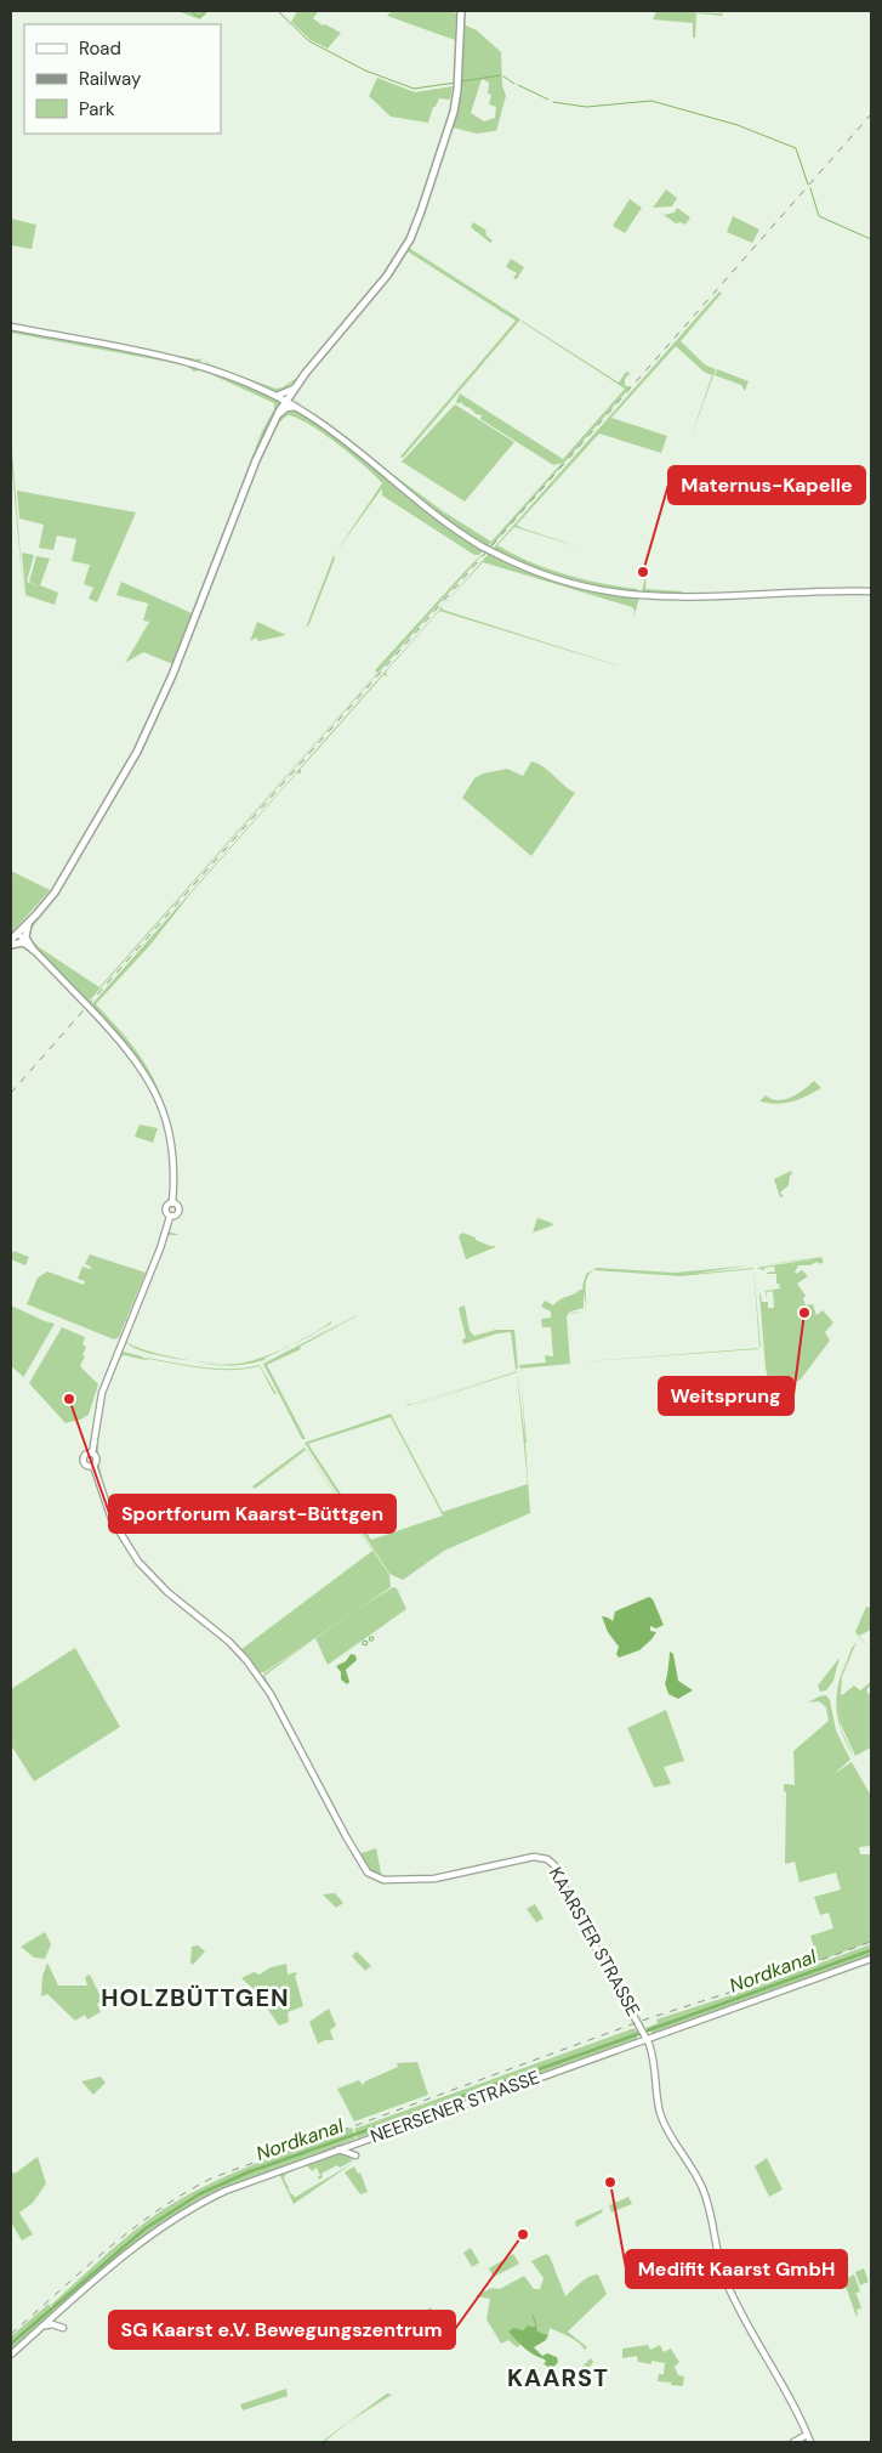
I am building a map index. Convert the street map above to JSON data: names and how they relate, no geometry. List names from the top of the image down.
{
  "streets": {
    "main road": ["KAARSTER STRASSE", "NEERSENER STRASSE"]
  },
  "crossings": [
    ["KAARSTER STRASSE", "NEERSENER STRASSE"]
  ],
  "districts": ["HOLZBÜTTGEN", "KAARST"],
  "water": ["Nordkanal"],
  "places": [
    "Maternus-Kapelle",
    "Weitsprung",
    "Sportforum Kaarst-Büttgen",
    "Medifit Kaarst GmbH",
    "SG Kaarst e.V. Bewegungszentrum"
  ],
  "legend": ["Road", "Railway", "Park"]
}
